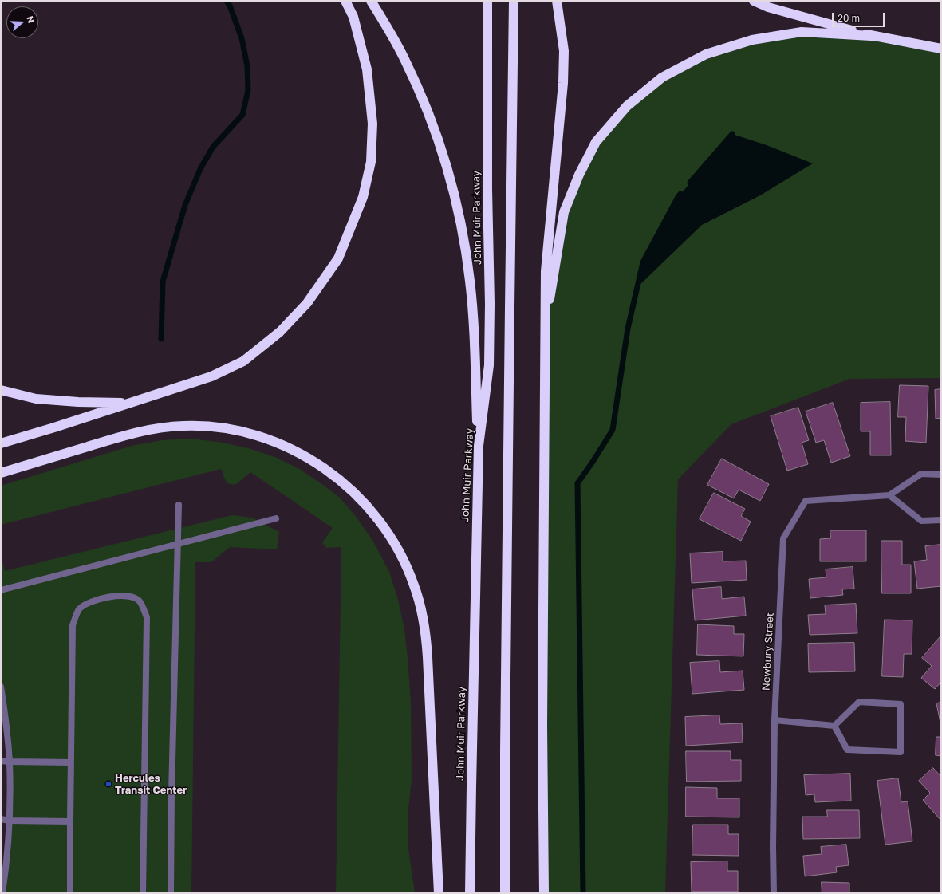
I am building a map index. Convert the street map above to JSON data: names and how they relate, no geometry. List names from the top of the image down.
{
  "streets": {
    "highway": ["John Muir Parkway"],
    "street": ["Newbury Street"]
  },
  "places": ["Hercules Transit Center"],
  "scale_bar": "20 m",
  "north": "right"
}
